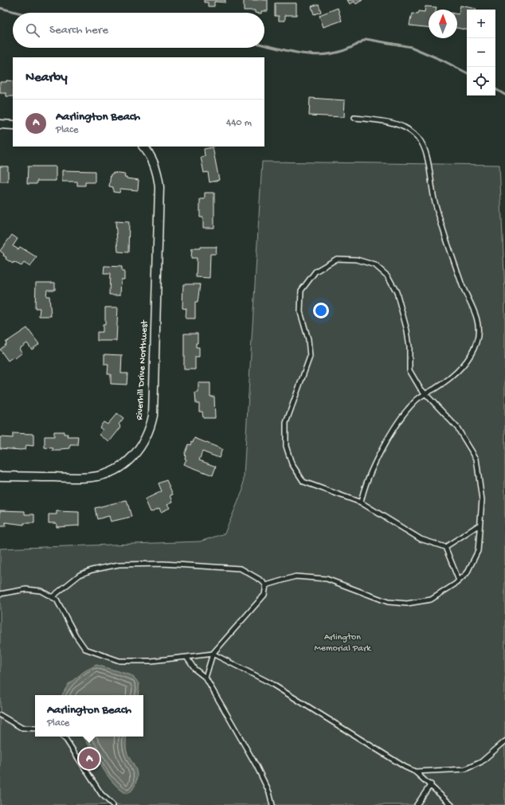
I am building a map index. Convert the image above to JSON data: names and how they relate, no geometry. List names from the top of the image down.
{
  "streets": {
    "street": ["Riverhill Drive Northwest"]
  },
  "parks": ["Arlington Memorial Park"],
  "north": "top",
  "page": {
    "map_buttons": ["+", "−"],
    "search": "Search here",
    "heading": "Nearby",
    "list": [
      {
        "mark": "A",
        "name": "Aarlington Beach",
        "note": "Place",
        "value": "440 m"
      }
    ],
    "popup": ["Aarlington Beach", "Place"],
    "pins": "A"
  }
}
